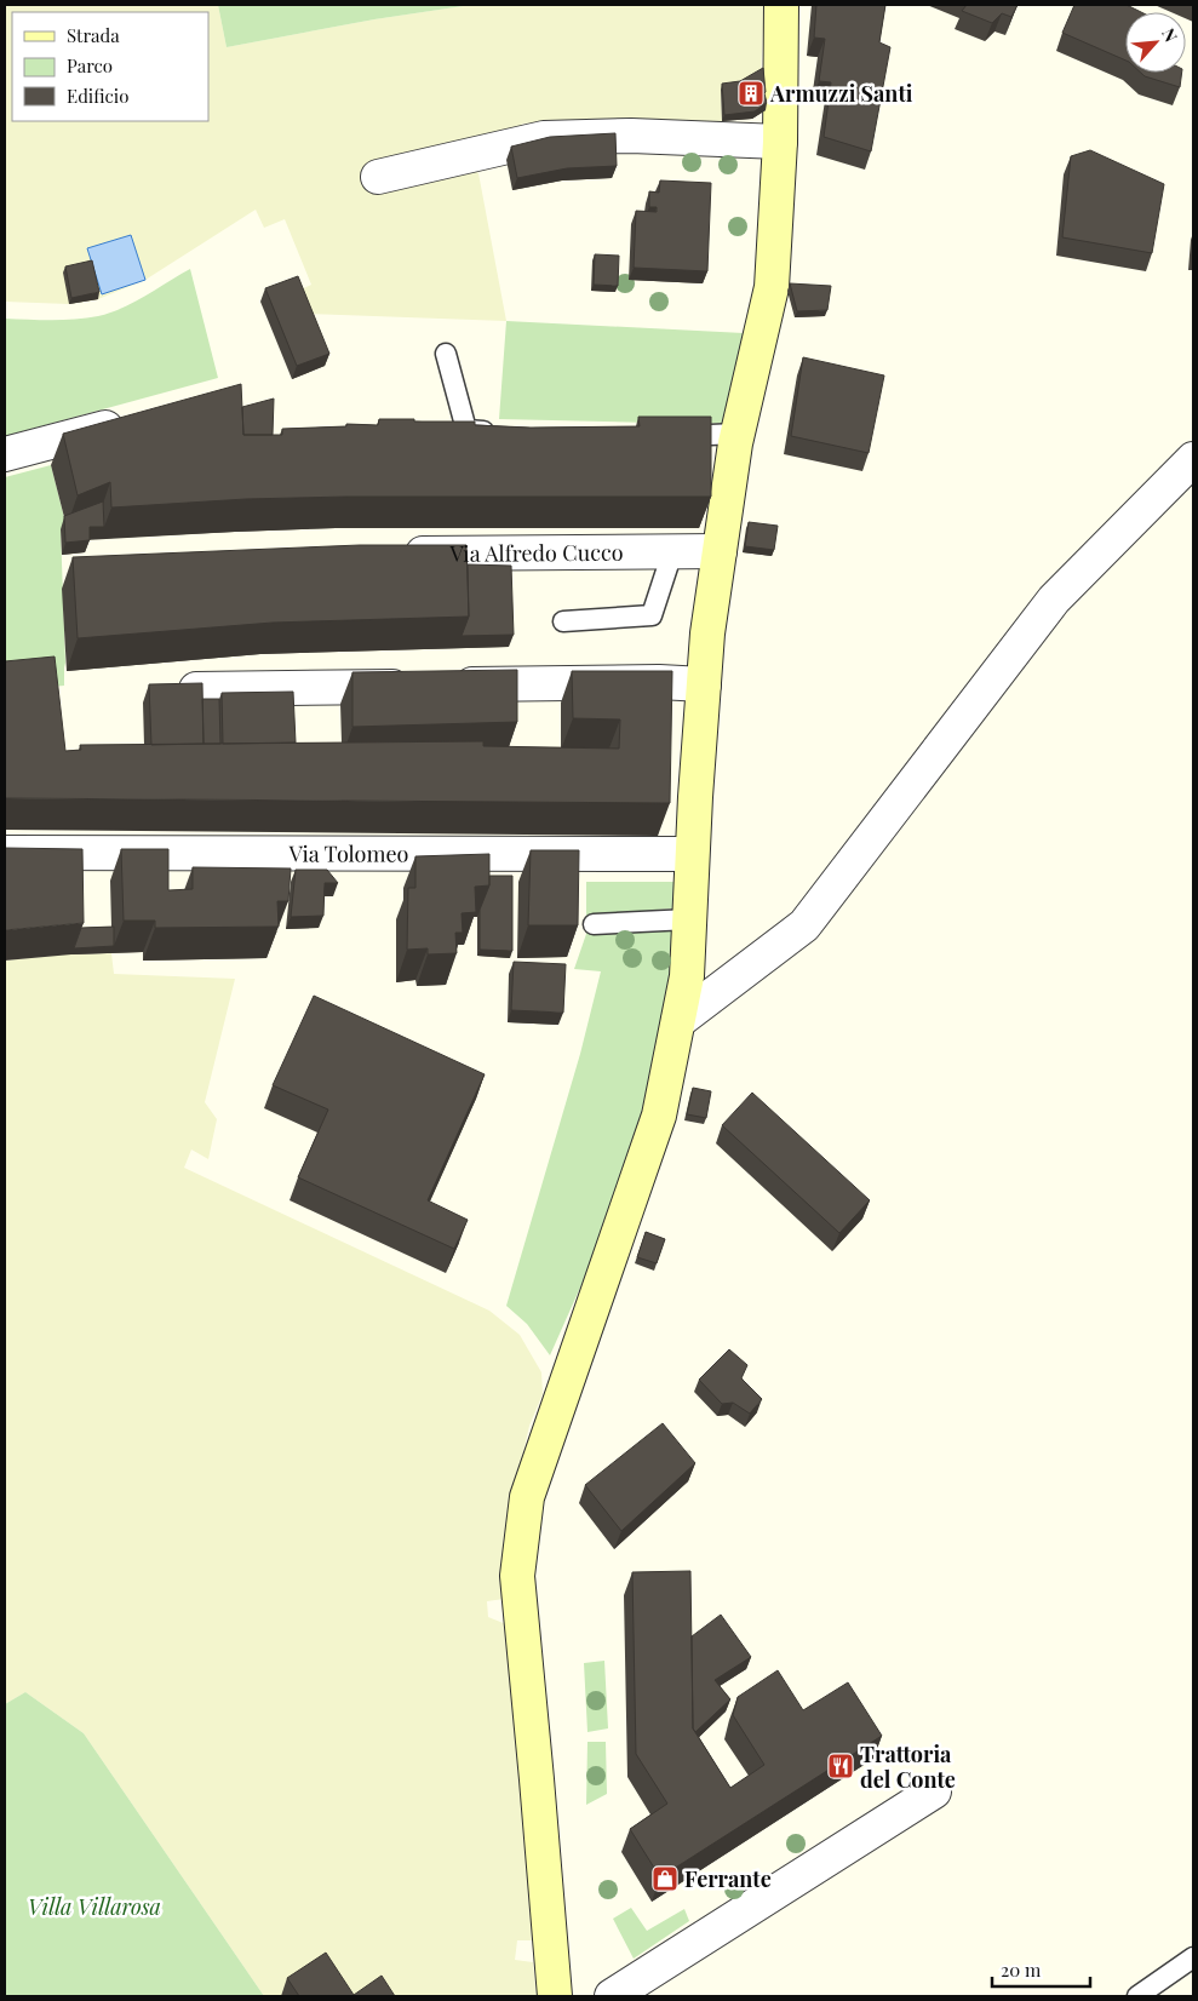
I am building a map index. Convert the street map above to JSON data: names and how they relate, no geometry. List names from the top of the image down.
{
  "streets": {
    "street": ["Via Alfredo Cucco", "Via Tolomeo"]
  },
  "parks": ["Villa Villarosa"],
  "places": {
    "building": ["Armuzzi Santi"],
    "restaurant": ["Trattoria del Conte"],
    "shop": ["Ferrante"]
  },
  "legend": ["Strada", "Parco", "Edificio"],
  "scale_bar": "20 m",
  "north": "top right"
}
